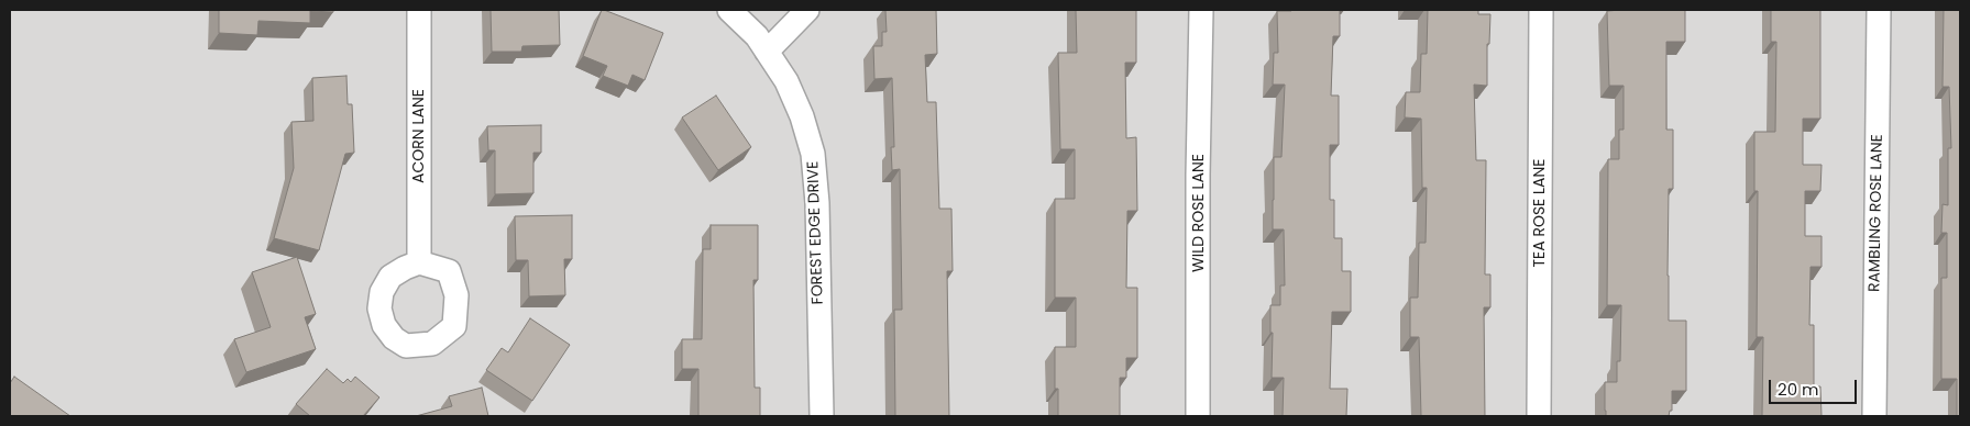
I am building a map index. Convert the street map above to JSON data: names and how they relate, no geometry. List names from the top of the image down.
{
  "streets": {
    "street": [
      "ACORN LANE",
      "WILD ROSE LANE",
      "TEA ROSE LANE",
      "RAMBLING ROSE LANE",
      "FOREST EDGE DRIVE"
    ]
  },
  "scale_bar": "20 m"
}
